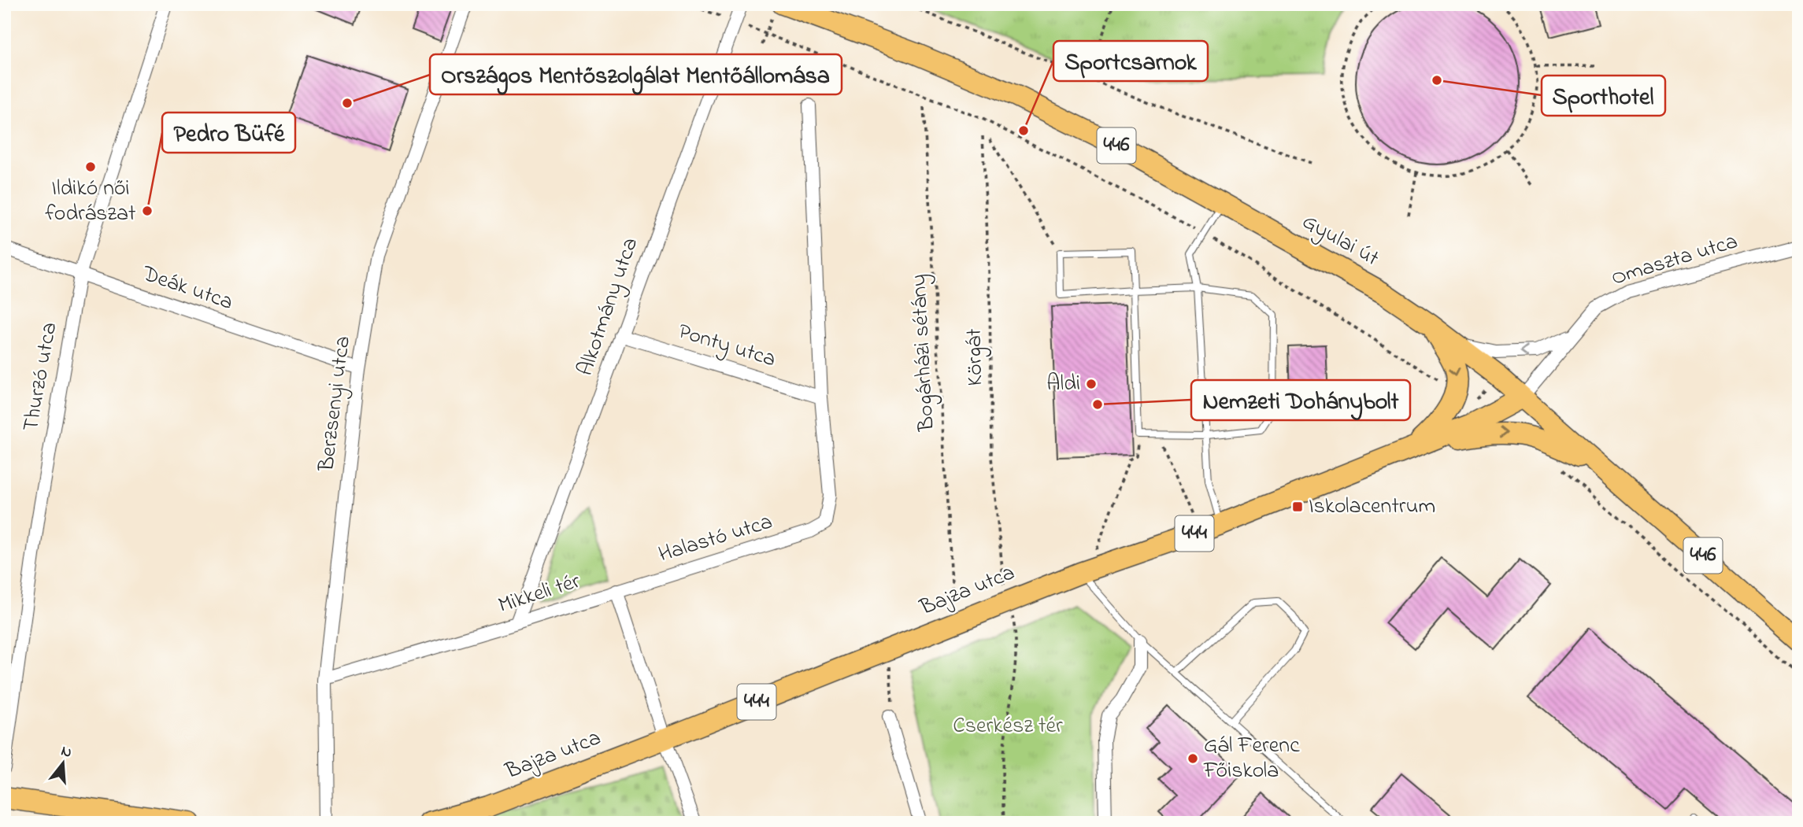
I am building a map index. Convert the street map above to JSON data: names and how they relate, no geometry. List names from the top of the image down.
{
  "streets": {
    "main road": [
      "446",
      "Gyulai út",
      "444",
      "Bajza utca"
    ],
    "street": [
      "Omaszta utca",
      "Deák utca",
      "Alkotmány utca",
      "Ponty utca",
      "Thurzó utca",
      "Berzsenyi utca",
      "Halastó utca",
      "Mikkeli tér"
    ],
    "path": ["Bogárházi sétány", "Körgát"]
  },
  "crossings": [
    ["Gyulai út", "Omaszta utca"],
    ["Gyulai út", "Bajza utca"],
    ["Omaszta utca", "Bajza utca"],
    ["Deák utca", "Thurzó utca"],
    ["Deák utca", "Berzsenyi utca"],
    ["Alkotmány utca", "Ponty utca"],
    ["Alkotmány utca", "Mikkeli tér"],
    ["Ponty utca", "Halastó utca"],
    ["Berzsenyi utca", "Mikkeli tér"],
    ["Halastó utca", "Mikkeli tér"]
  ],
  "parks": ["Cserkész tér"],
  "places": {
    "other": [
      "Sporthotel",
      "Országos Mentőszolgálat Mentőállomása",
      "Sportcsarnok",
      "Ildikó női fodrászat",
      "Pedro Büfé",
      "Aldi",
      "Nemzeti Dohánybolt",
      "Gál Ferenc Főiskola"
    ],
    "transit": ["Iskolacentrum"]
  },
  "north": "top"
}
